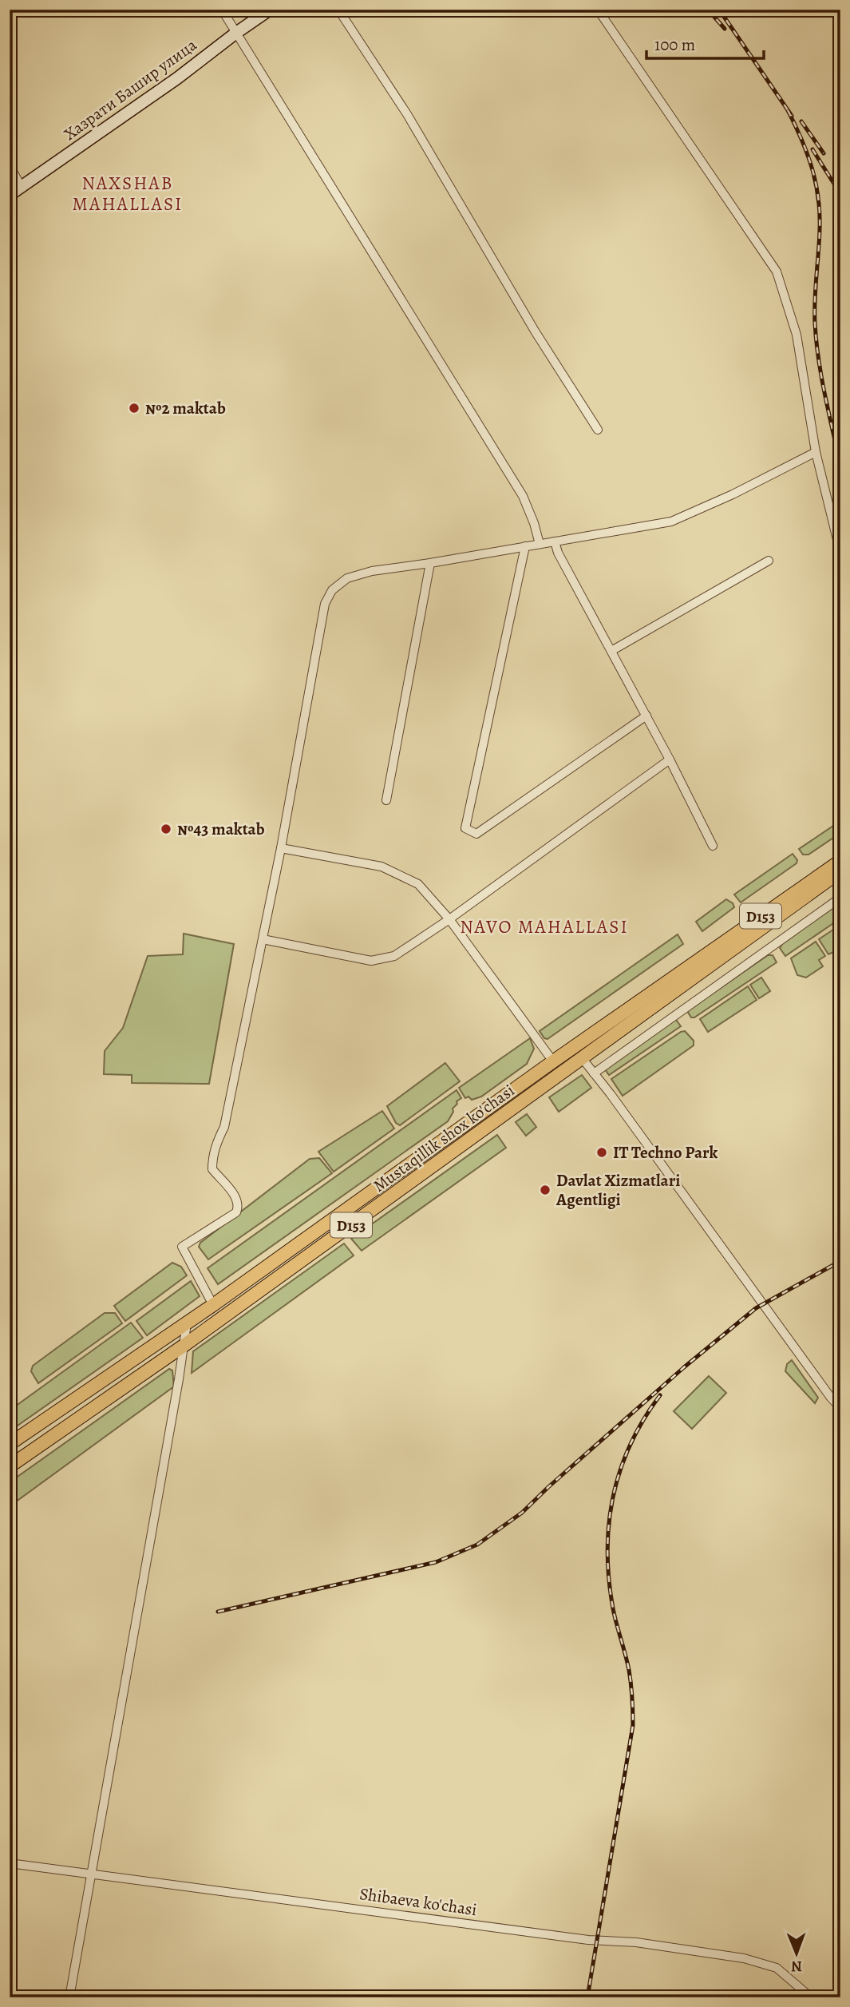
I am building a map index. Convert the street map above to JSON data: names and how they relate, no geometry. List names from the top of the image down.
{
  "streets": {
    "main road": ["D153", "Mustaqillik shox ko'chasi"],
    "street": ["Хазрати Башир улица", "Shibaeva ko'chasi"]
  },
  "districts": ["NAXSHAB MAHALLASI", "NAVO MAHALLASI"],
  "places": [
    "№2 maktab",
    "№43 maktab",
    "IT Techno Park",
    "Davlat Xizmatlari Agentligi"
  ],
  "scale_bar": "100 m",
  "north": "bottom"
}
